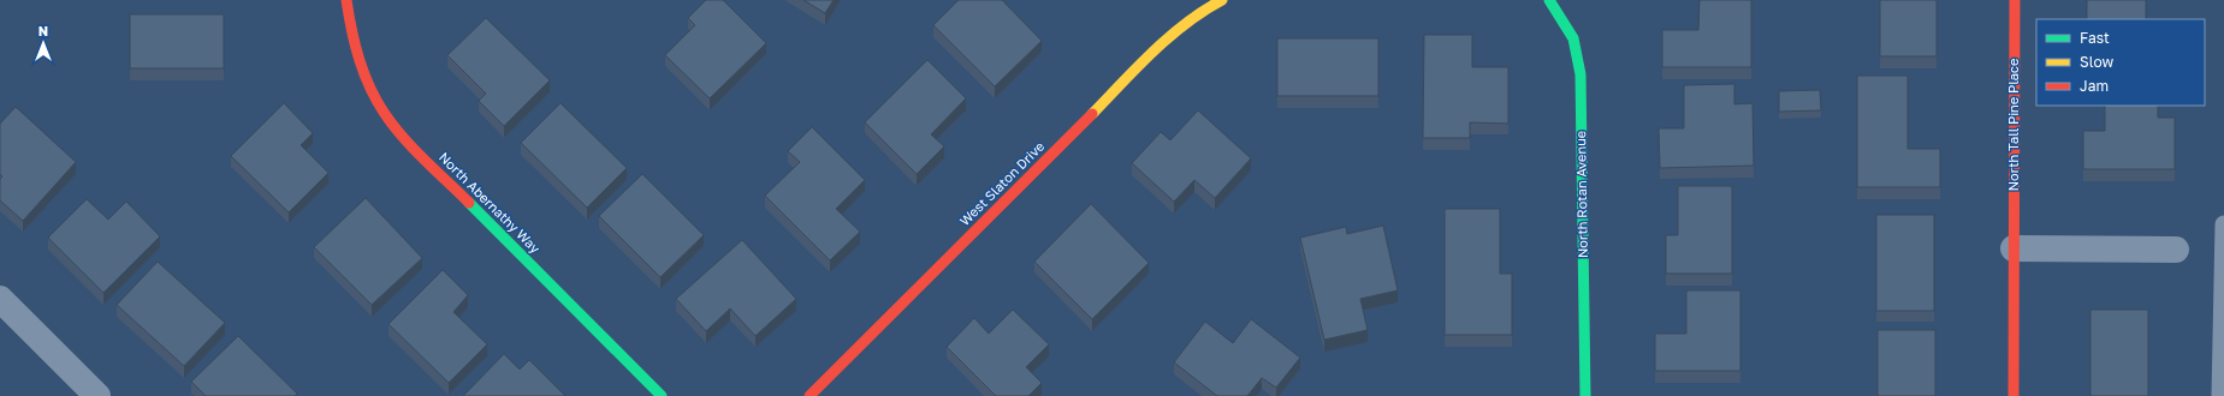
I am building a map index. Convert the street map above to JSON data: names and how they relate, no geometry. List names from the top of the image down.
{
  "streets": {
    "street": [
      "North Tall Pine Place",
      "West Slaton Drive",
      "North Rotan Avenue",
      "North Abernathy Way"
    ]
  },
  "legend": ["Fast", "Slow", "Jam"],
  "north": "top"
}
